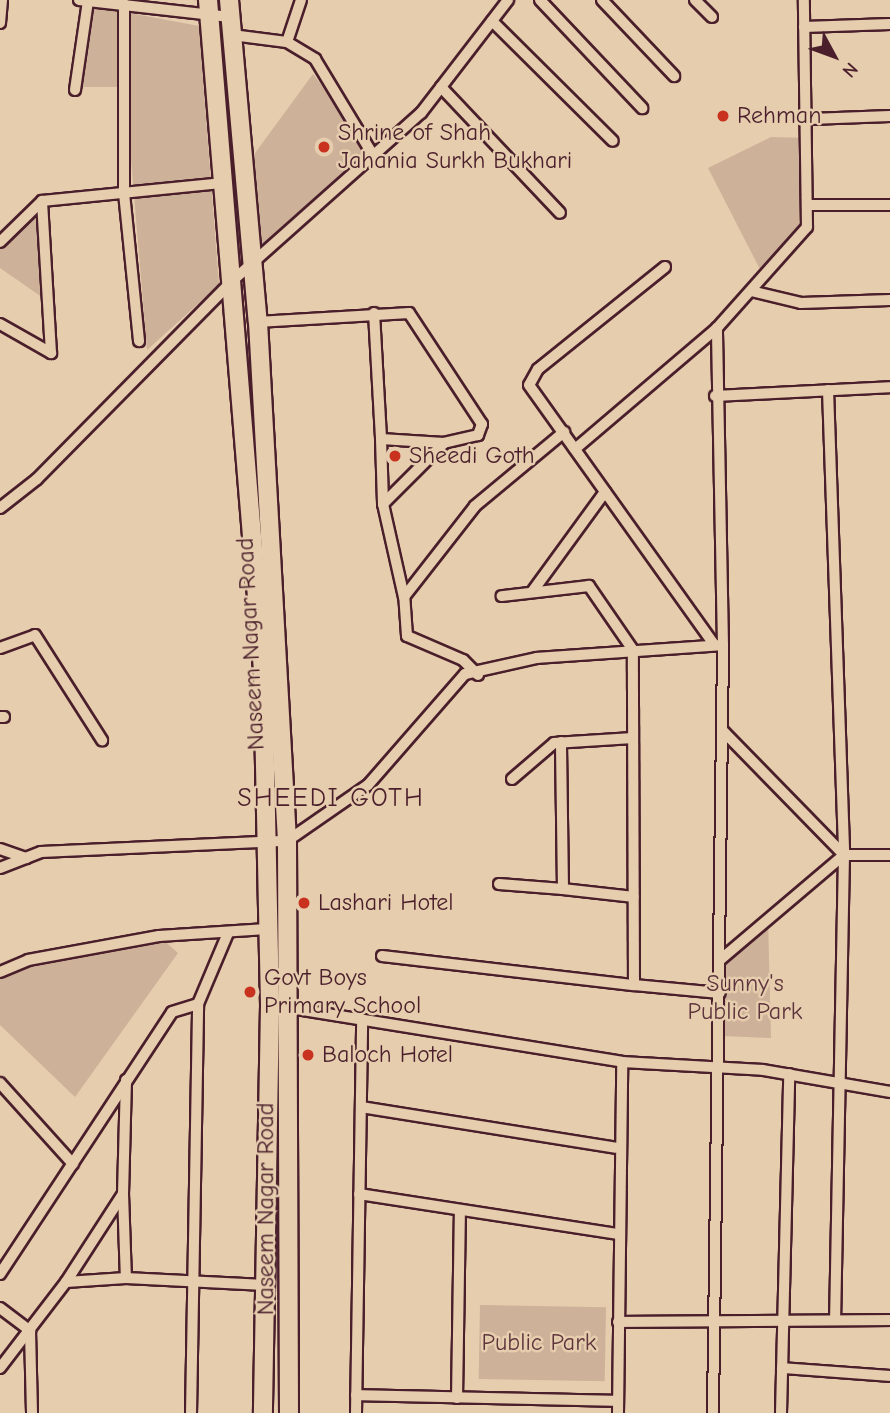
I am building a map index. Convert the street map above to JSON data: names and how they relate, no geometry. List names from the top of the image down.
{
  "streets": {
    "main road": ["Naseem Nagar Road"]
  },
  "districts": ["SHEEDI GOTH"],
  "parks": ["Sunny's Public Park", "Public Park"],
  "places": [
    "Rehman",
    "Shrine of Shah Jahania Surkh Bukhari",
    "Sheedi Goth",
    "Lashari Hotel",
    "Govt Boys Primary School",
    "Baloch Hotel"
  ],
  "north": "bottom right"
}
